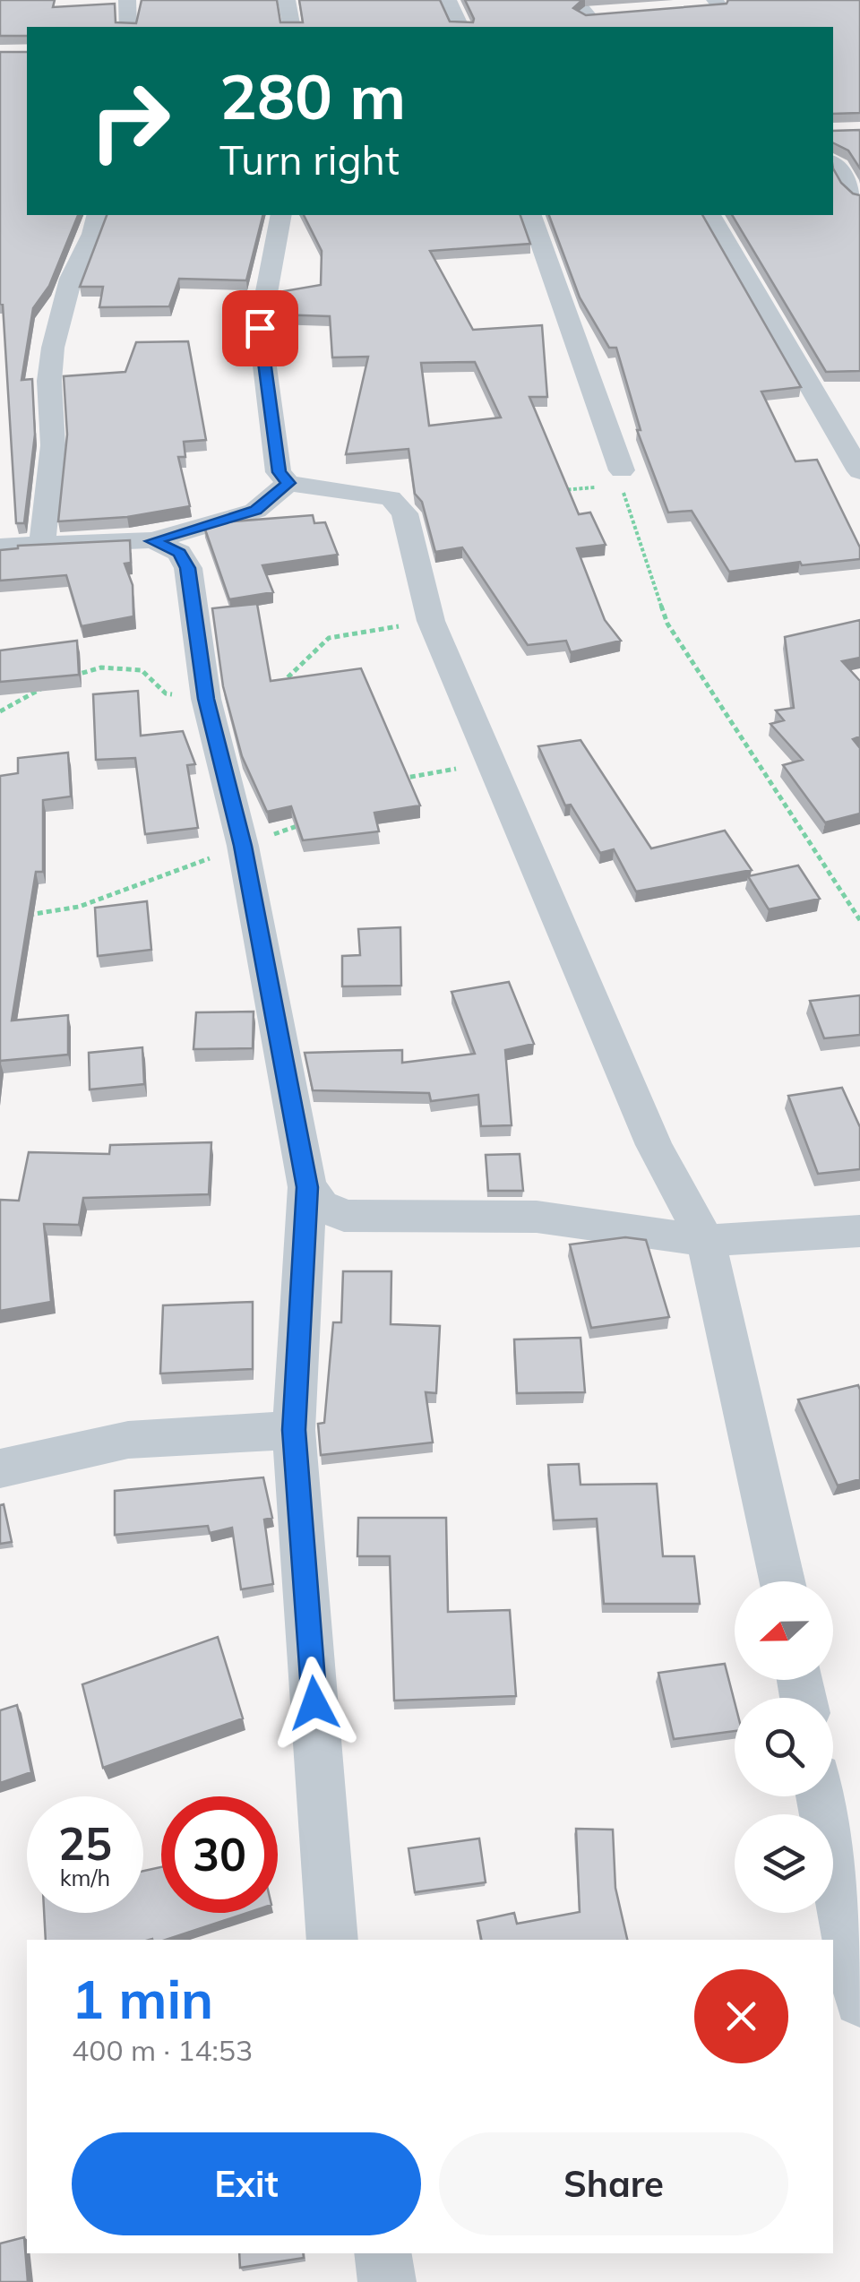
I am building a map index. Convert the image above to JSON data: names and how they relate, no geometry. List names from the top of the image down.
{
  "north": "left",
  "page": {
    "turn": ["280 m", "Turn right"],
    "speed": "25 km/h",
    "limit": "30",
    "heading": ["1 min", "400 m · 14:53"],
    "buttons": ["Exit", "Share"]
  }
}
